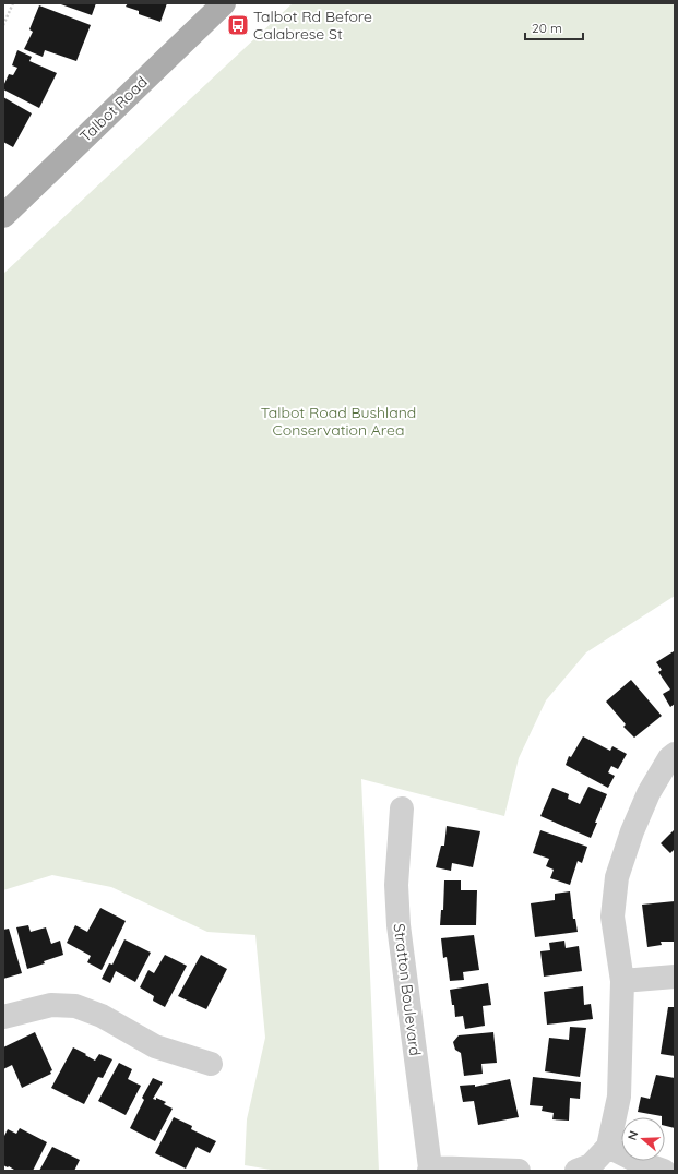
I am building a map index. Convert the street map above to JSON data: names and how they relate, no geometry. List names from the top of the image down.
{
  "streets": {
    "main road": ["Talbot Road"],
    "street": ["Stratton Boulevard"]
  },
  "parks": ["Talbot Road Bushland Conservation Area"],
  "places": {
    "bus stop": ["Talbot Rd Before Calabrese St"]
  },
  "scale_bar": "20 m",
  "north": "left"
}
